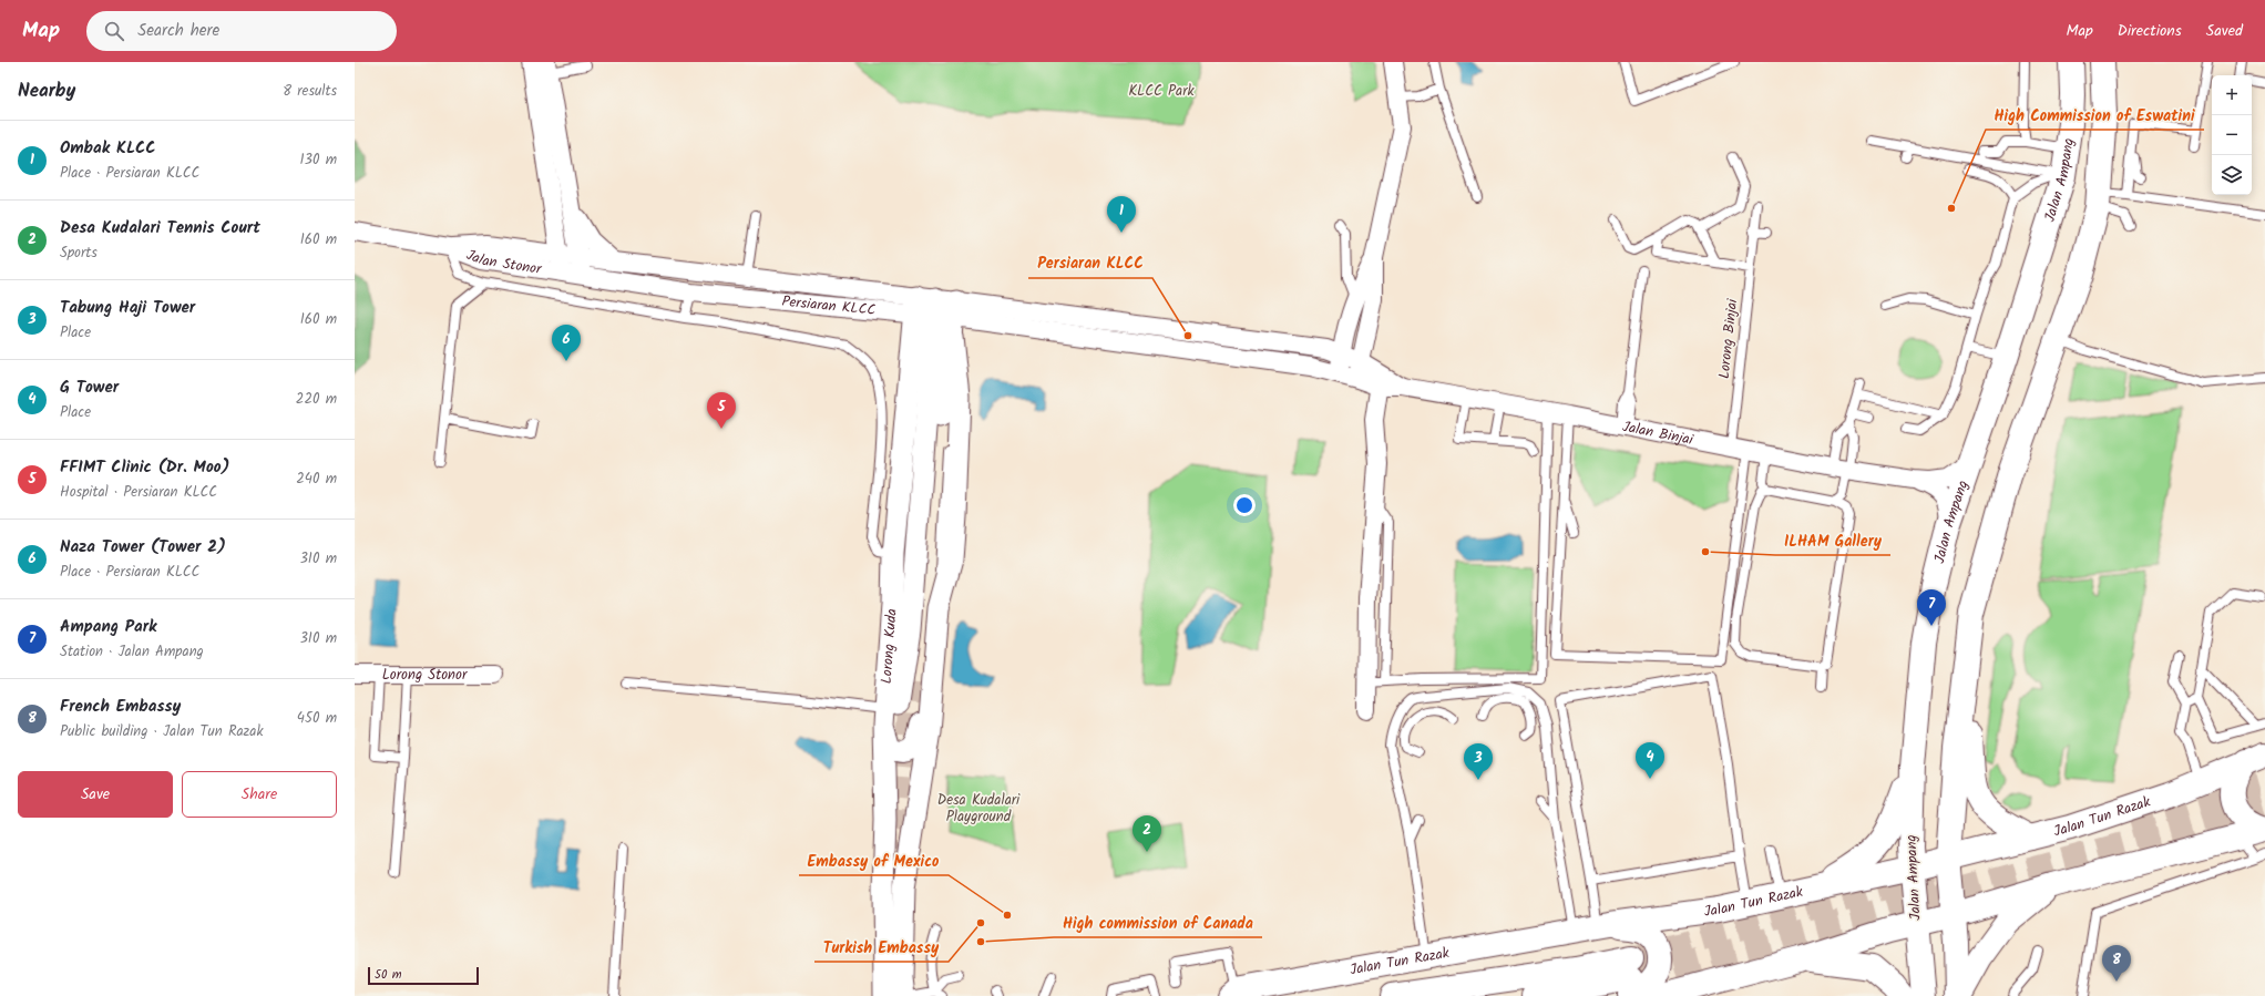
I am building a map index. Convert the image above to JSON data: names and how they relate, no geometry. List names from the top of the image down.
{
  "streets": {
    "main road": ["Jalan Ampang", "Jalan Tun Razak"],
    "street": [
      "Jalan Stonor",
      "Persiaran KLCC",
      "Jalan Binjai",
      "Lorong Kuda",
      "Lorong Stonor"
    ],
    "lane": ["Lorong Binjai"]
  },
  "crossings": [
    ["Jalan Ampang", "Jalan Binjai"],
    ["Jalan Ampang", "Jalan Tun Razak"],
    ["Jalan Stonor", "Persiaran KLCC"],
    ["Persiaran KLCC", "Jalan Binjai"],
    ["Persiaran KLCC", "Lorong Kuda"],
    ["Lorong Binjai", "Jalan Binjai"]
  ],
  "parks": ["KLCC Park", "Desa Kudalari Playground"],
  "places": [
    "High Commission of Eswatini",
    "Persiaran KLCC",
    "ILHAM Gallery",
    "Embassy of Mexico",
    "Turkish Embassy",
    "High commission of Canada"
  ],
  "scale_bar": "50 m",
  "page": {
    "header": "Map",
    "search": "Search here",
    "nav": ["Map", "Directions", "Saved"],
    "heading": ["Nearby", "8 results"],
    "map_buttons": ["+", "−"],
    "list": [
      {
        "mark": "1",
        "name": "Ombak KLCC",
        "note": "Place · Persiaran KLCC",
        "value": "130 m"
      },
      {
        "mark": "2",
        "name": "Desa Kudalari Tennis Court",
        "note": "Sports",
        "value": "160 m"
      },
      {
        "mark": "3",
        "name": "Tabung Haji Tower",
        "note": "Place",
        "value": "160 m"
      },
      {
        "mark": "4",
        "name": "G Tower",
        "note": "Place",
        "value": "220 m"
      },
      {
        "mark": "5",
        "name": "FFIMT Clinic (Dr. Moo)",
        "note": "Hospital · Persiaran KLCC",
        "value": "240 m"
      },
      {
        "mark": "6",
        "name": "Naza Tower (Tower 2)",
        "note": "Place · Persiaran KLCC",
        "value": "310 m"
      },
      {
        "mark": "7",
        "name": "Ampang Park",
        "note": "Station · Jalan Ampang",
        "value": "310 m"
      },
      {
        "mark": "8",
        "name": "French Embassy",
        "note": "Public building · Jalan Tun Razak",
        "value": "450 m"
      }
    ],
    "pins": [
      "1",
      "6",
      "5",
      "7",
      "4",
      "3",
      "2",
      "8"
    ],
    "buttons": ["Save", "Share"],
    "scale": "50 m"
  }
}
